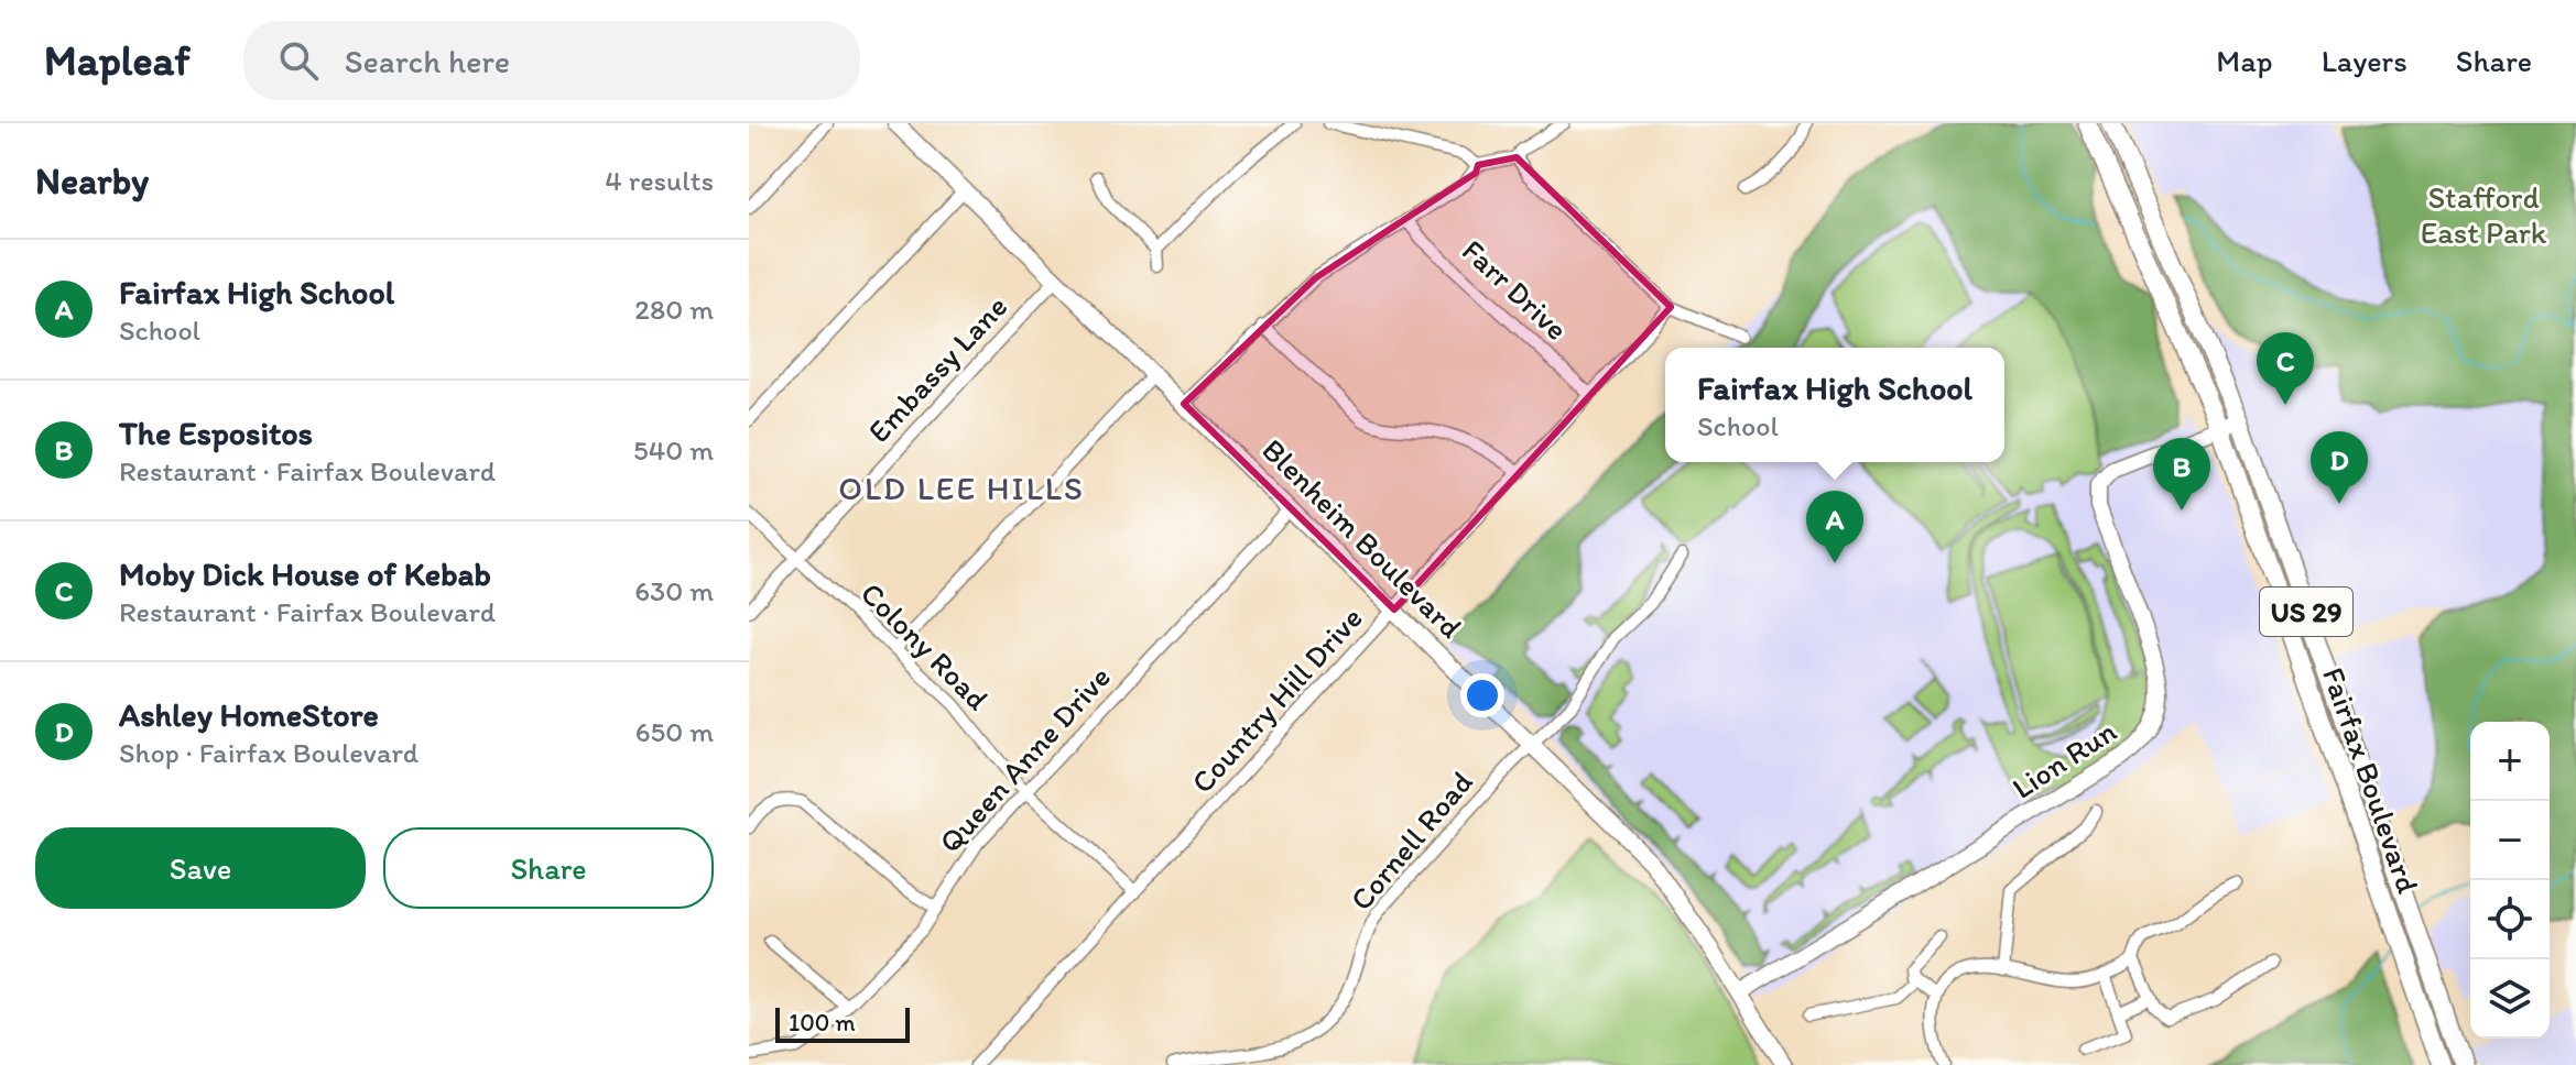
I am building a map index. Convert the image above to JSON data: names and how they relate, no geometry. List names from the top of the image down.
{
  "streets": {
    "main road": [
      "Blenheim Boulevard",
      "US 29",
      "Lion Run",
      "Fairfax Boulevard"
    ],
    "street": [
      "Farr Drive",
      "Embassy Lane",
      "Colony Road",
      "Country Hill Drive",
      "Queen Anne Drive",
      "Cornell Road"
    ]
  },
  "crossings": [
    ["Farr Drive", "Country Hill Drive"],
    ["Embassy Lane", "Blenheim Boulevard"],
    ["Embassy Lane", "Colony Road"],
    ["Blenheim Boulevard", "Country Hill Drive"],
    ["Blenheim Boulevard", "Queen Anne Drive"],
    ["Blenheim Boulevard", "Lion Run"],
    ["Blenheim Boulevard", "Cornell Road"],
    ["Colony Road", "Country Hill Drive"],
    ["Colony Road", "Queen Anne Drive"],
    ["Lion Run", "Fairfax Boulevard"]
  ],
  "districts": ["OLD LEE HILLS"],
  "parks": ["Stafford East Park"],
  "scale_bar": "100 m",
  "page": {
    "header": "Mapleaf",
    "search": "Search here",
    "nav": ["Map", "Layers", "Share"],
    "heading": ["Nearby", "4 results"],
    "list": [
      {
        "mark": "A",
        "name": "Fairfax High School",
        "note": "School",
        "value": "280 m"
      },
      {
        "mark": "B",
        "name": "The Espositos",
        "note": "Restaurant · Fairfax Boulevard",
        "value": "540 m"
      },
      {
        "mark": "C",
        "name": "Moby Dick House of Kebab",
        "note": "Restaurant · Fairfax Boulevard",
        "value": "630 m"
      },
      {
        "mark": "D",
        "name": "Ashley HomeStore",
        "note": "Shop · Fairfax Boulevard",
        "value": "650 m"
      }
    ],
    "pins": [
      "C",
      "D",
      "B",
      "A"
    ],
    "popup": ["Fairfax High School", "School"],
    "map_buttons": ["+", "−"],
    "buttons": ["Save", "Share"],
    "scale": "100 m"
  }
}
